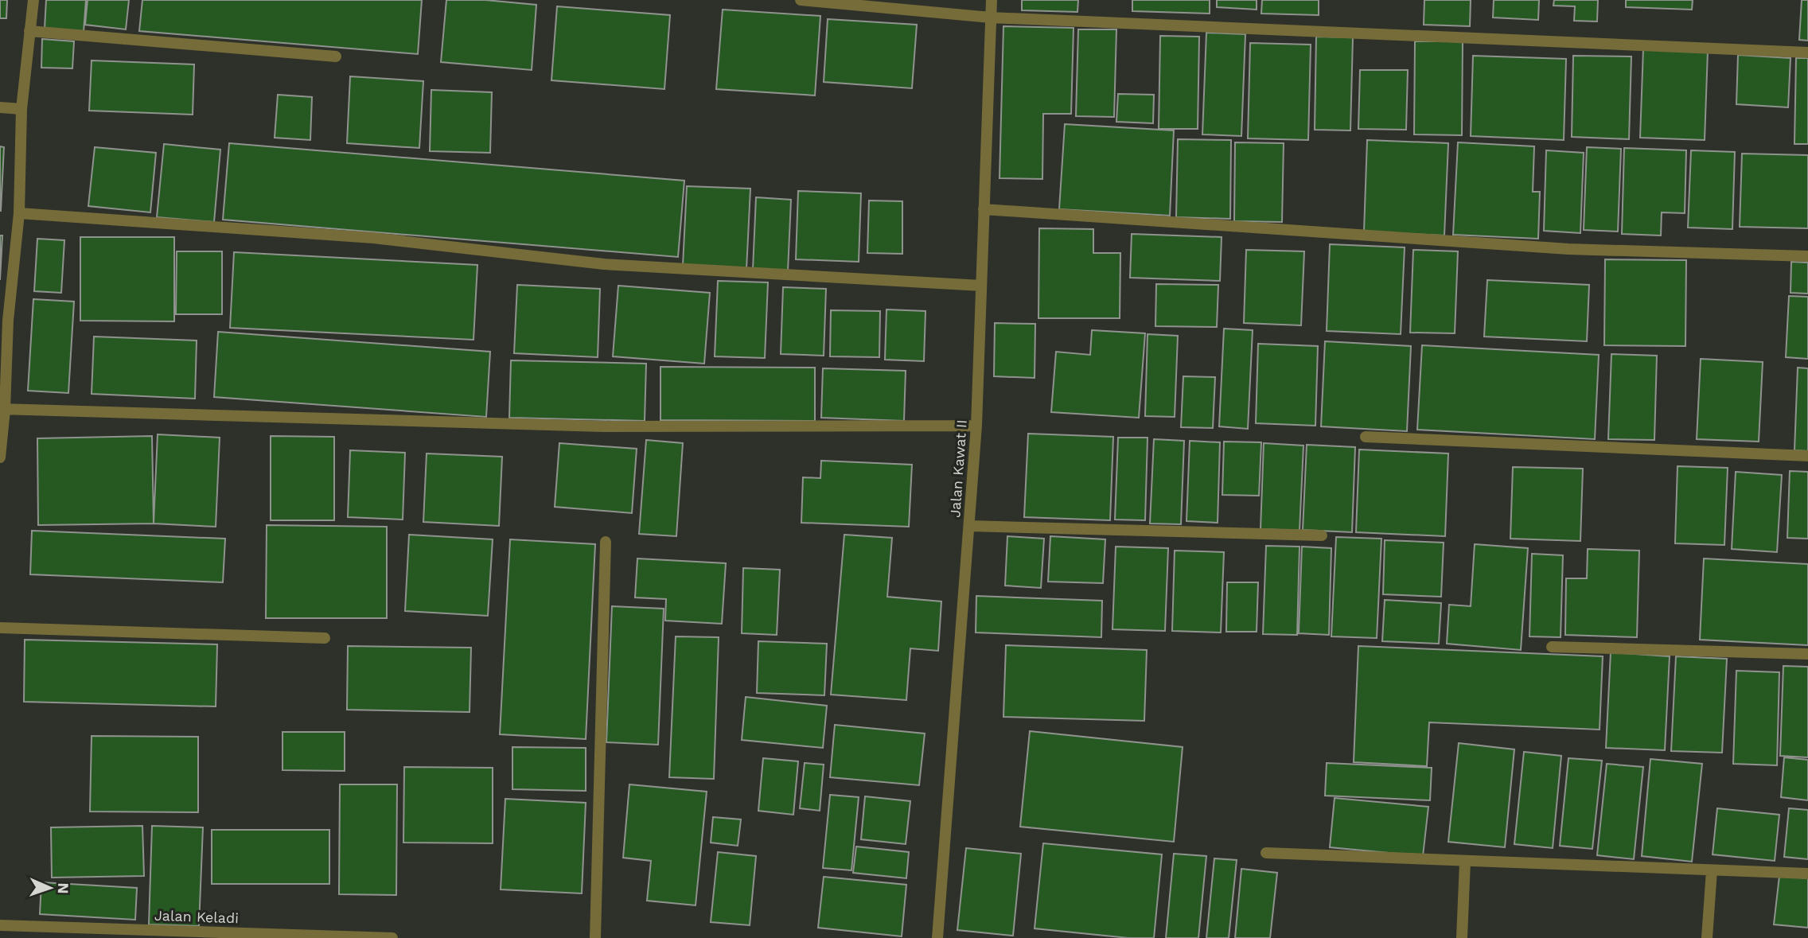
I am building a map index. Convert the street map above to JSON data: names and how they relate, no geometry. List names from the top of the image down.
{
  "streets": {
    "street": ["Jalan Kawat II", "Jalan Keladi"]
  },
  "north": "right"
}
